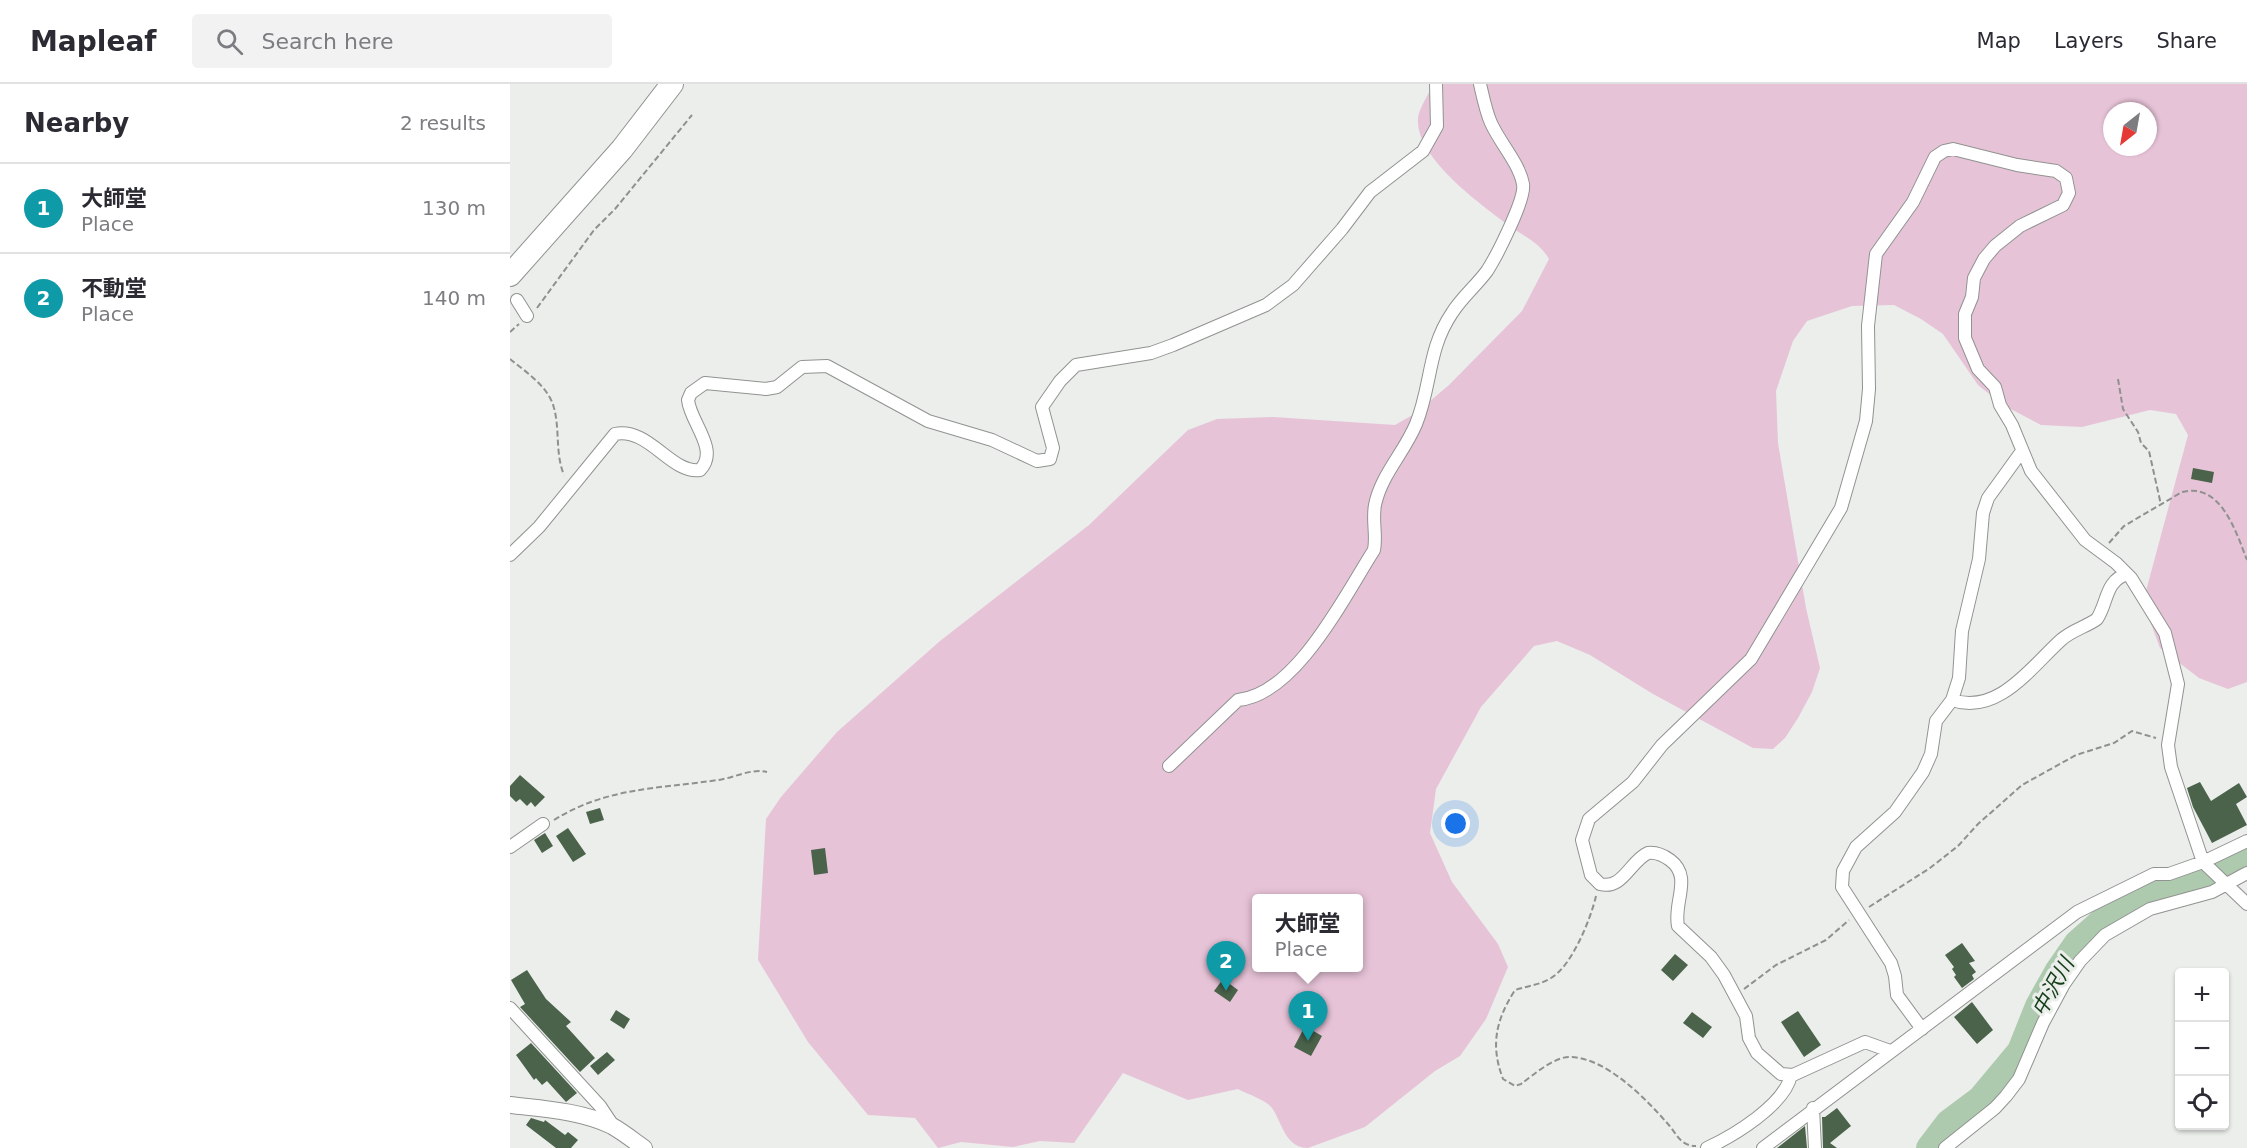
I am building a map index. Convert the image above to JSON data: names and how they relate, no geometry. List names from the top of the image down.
{
  "water": ["中沢川"],
  "north": "bottom left",
  "page": {
    "header": "Mapleaf",
    "search": "Search here",
    "nav": ["Map", "Layers", "Share"],
    "heading": ["Nearby", "2 results"],
    "list": [
      {
        "mark": "1",
        "name": "大師堂",
        "note": "Place",
        "value": "130 m"
      },
      {
        "mark": "2",
        "name": "不動堂",
        "note": "Place",
        "value": "140 m"
      }
    ],
    "popup": ["大師堂", "Place"],
    "pins": ["2", "1"],
    "map_buttons": ["+", "−"]
  }
}
